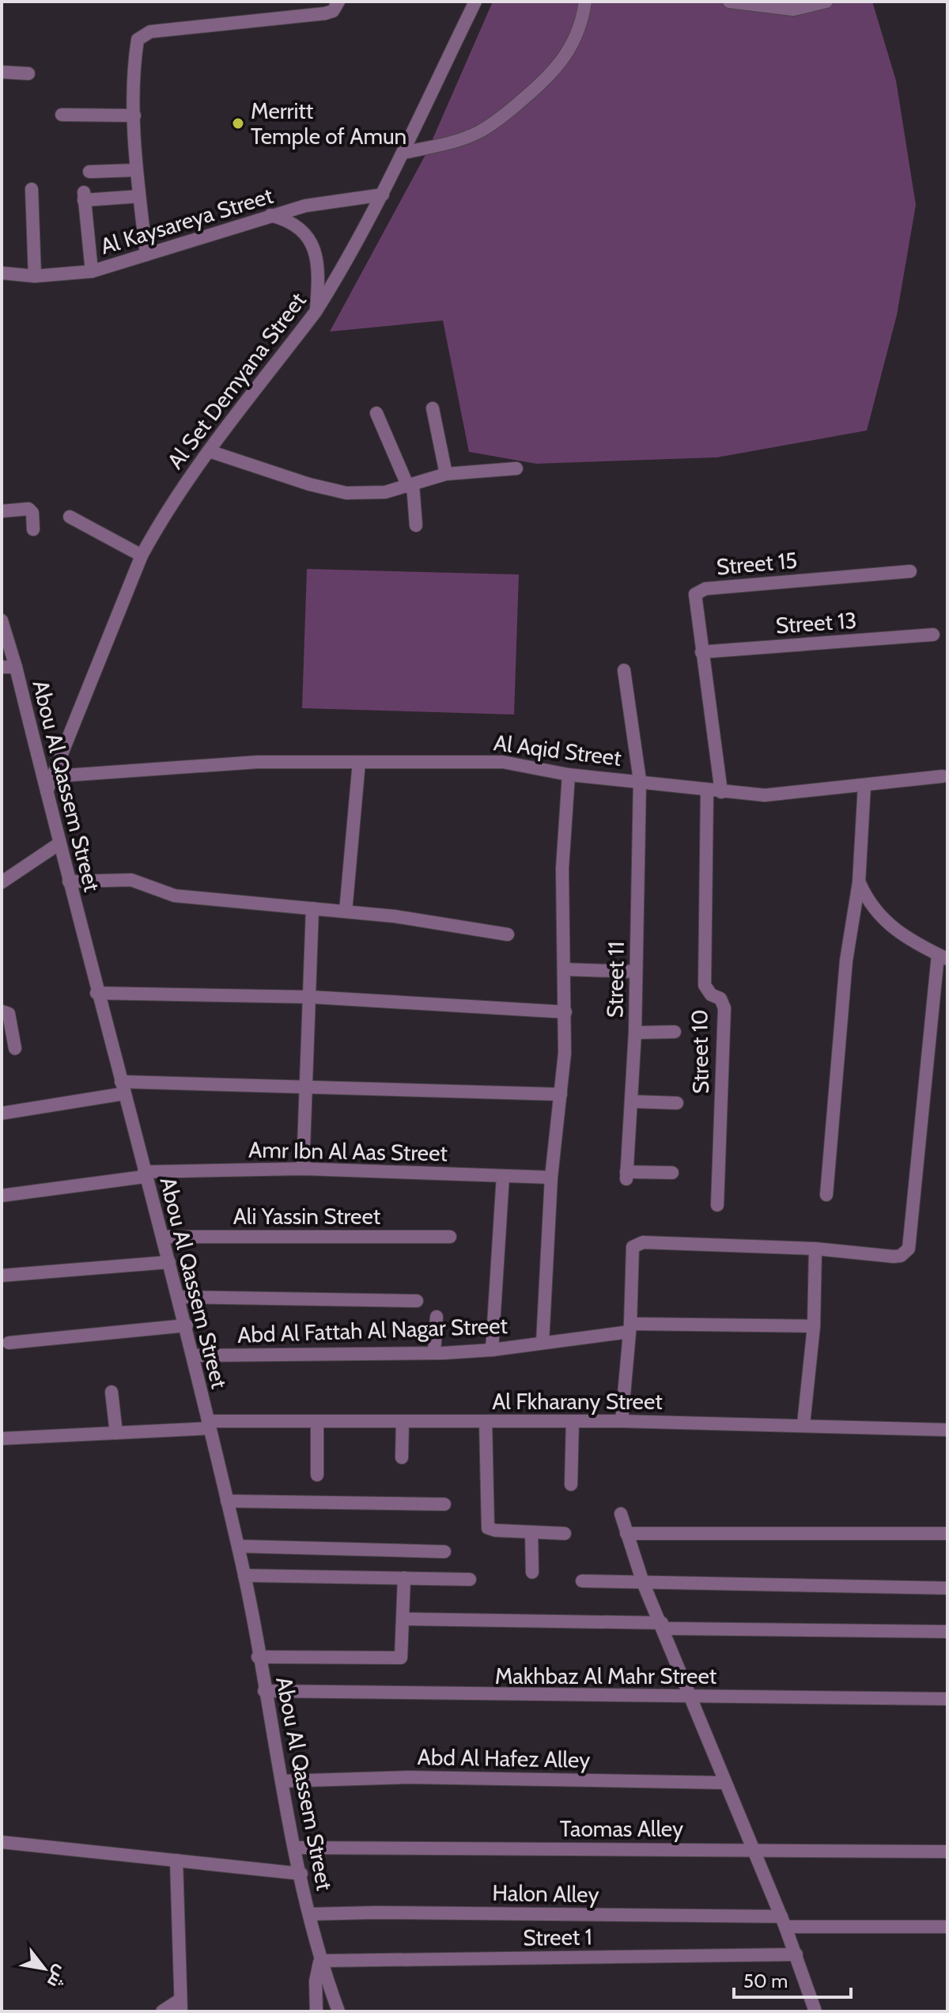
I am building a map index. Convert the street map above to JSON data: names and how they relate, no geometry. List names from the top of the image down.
{
  "streets": {
    "street": [
      "Al Kaysareya Street",
      "Al Set Demyana Street",
      "Street 15",
      "Street 13",
      "Al Aqid Street",
      "Abou Al Qassem Street",
      "Street 11",
      "Street 10",
      "Amr Ibn Al Aas Street",
      "Ali Yassin Street",
      "Abd Al Fattah Al Nagar Street",
      "Al Fkharany Street",
      "Makhbaz Al Mahr Street",
      "Abd Al Hafez Alley",
      "Taomas Alley",
      "Halon Alley",
      "Street 1"
    ]
  },
  "crossings": [
    ["Al Kaysareya Street", "Al Set Demyana Street"],
    ["Al Set Demyana Street", "Al Aqid Street"],
    ["Al Set Demyana Street", "Abou Al Qassem Street"],
    ["Street 15", "Street 13"],
    ["Street 15", "Al Aqid Street"],
    ["Street 15", "Street 10"],
    ["Al Aqid Street", "Street 11"],
    ["Al Aqid Street", "Street 10"],
    ["Abou Al Qassem Street", "Amr Ibn Al Aas Street"],
    ["Abou Al Qassem Street", "Ali Yassin Street"],
    ["Abou Al Qassem Street", "Abd Al Fattah Al Nagar Street"],
    ["Abou Al Qassem Street", "Al Fkharany Street"],
    ["Abou Al Qassem Street", "Makhbaz Al Mahr Street"],
    ["Abou Al Qassem Street", "Abd Al Hafez Alley"],
    ["Abou Al Qassem Street", "Taomas Alley"],
    ["Abou Al Qassem Street", "Halon Alley"],
    ["Abou Al Qassem Street", "Street 1"]
  ],
  "places": ["Merritt Temple of Amun"],
  "scale_bar": "50 m",
  "north": "bottom right"
}
